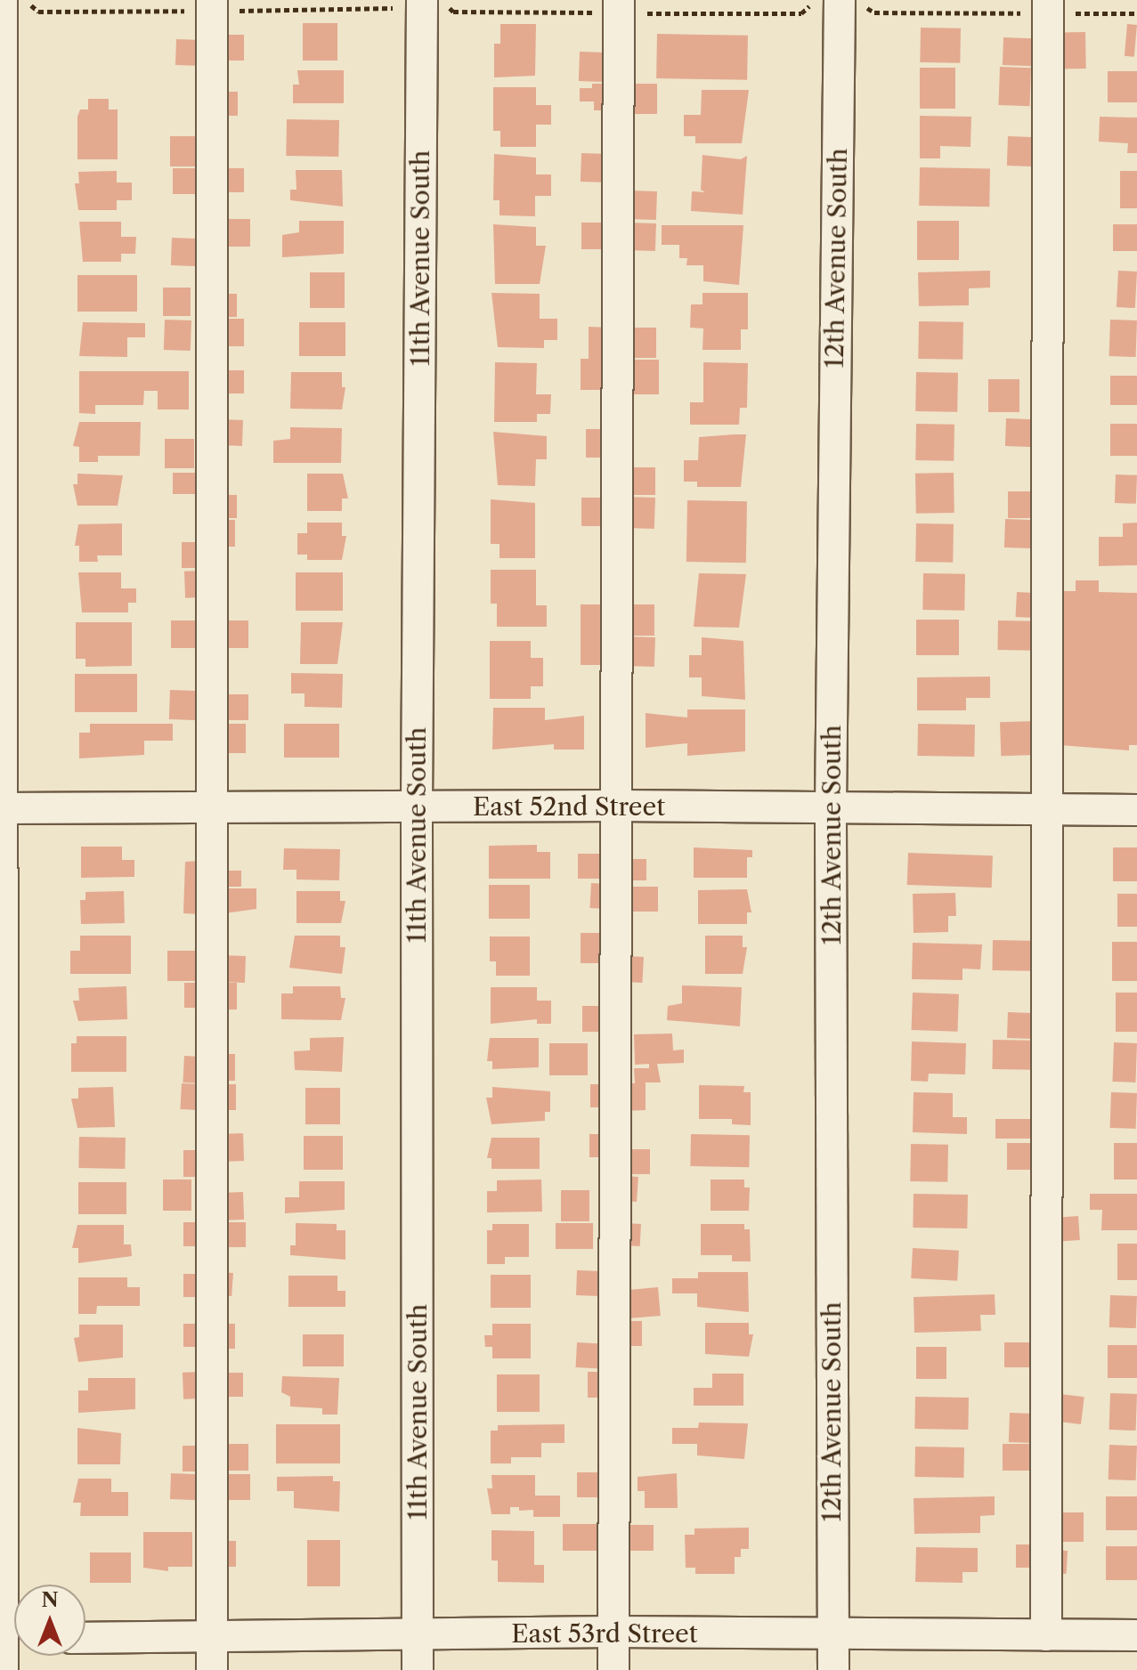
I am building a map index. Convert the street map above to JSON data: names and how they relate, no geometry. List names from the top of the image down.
{
  "streets": {
    "street": [
      "11th Avenue South",
      "12th Avenue South",
      "East 52nd Street",
      "East 53rd Street"
    ]
  },
  "crossings": [
    ["11th Avenue South", "East 52nd Street"],
    ["11th Avenue South", "East 53rd Street"],
    ["12th Avenue South", "East 52nd Street"],
    ["12th Avenue South", "East 53rd Street"]
  ],
  "north": "top"
}
